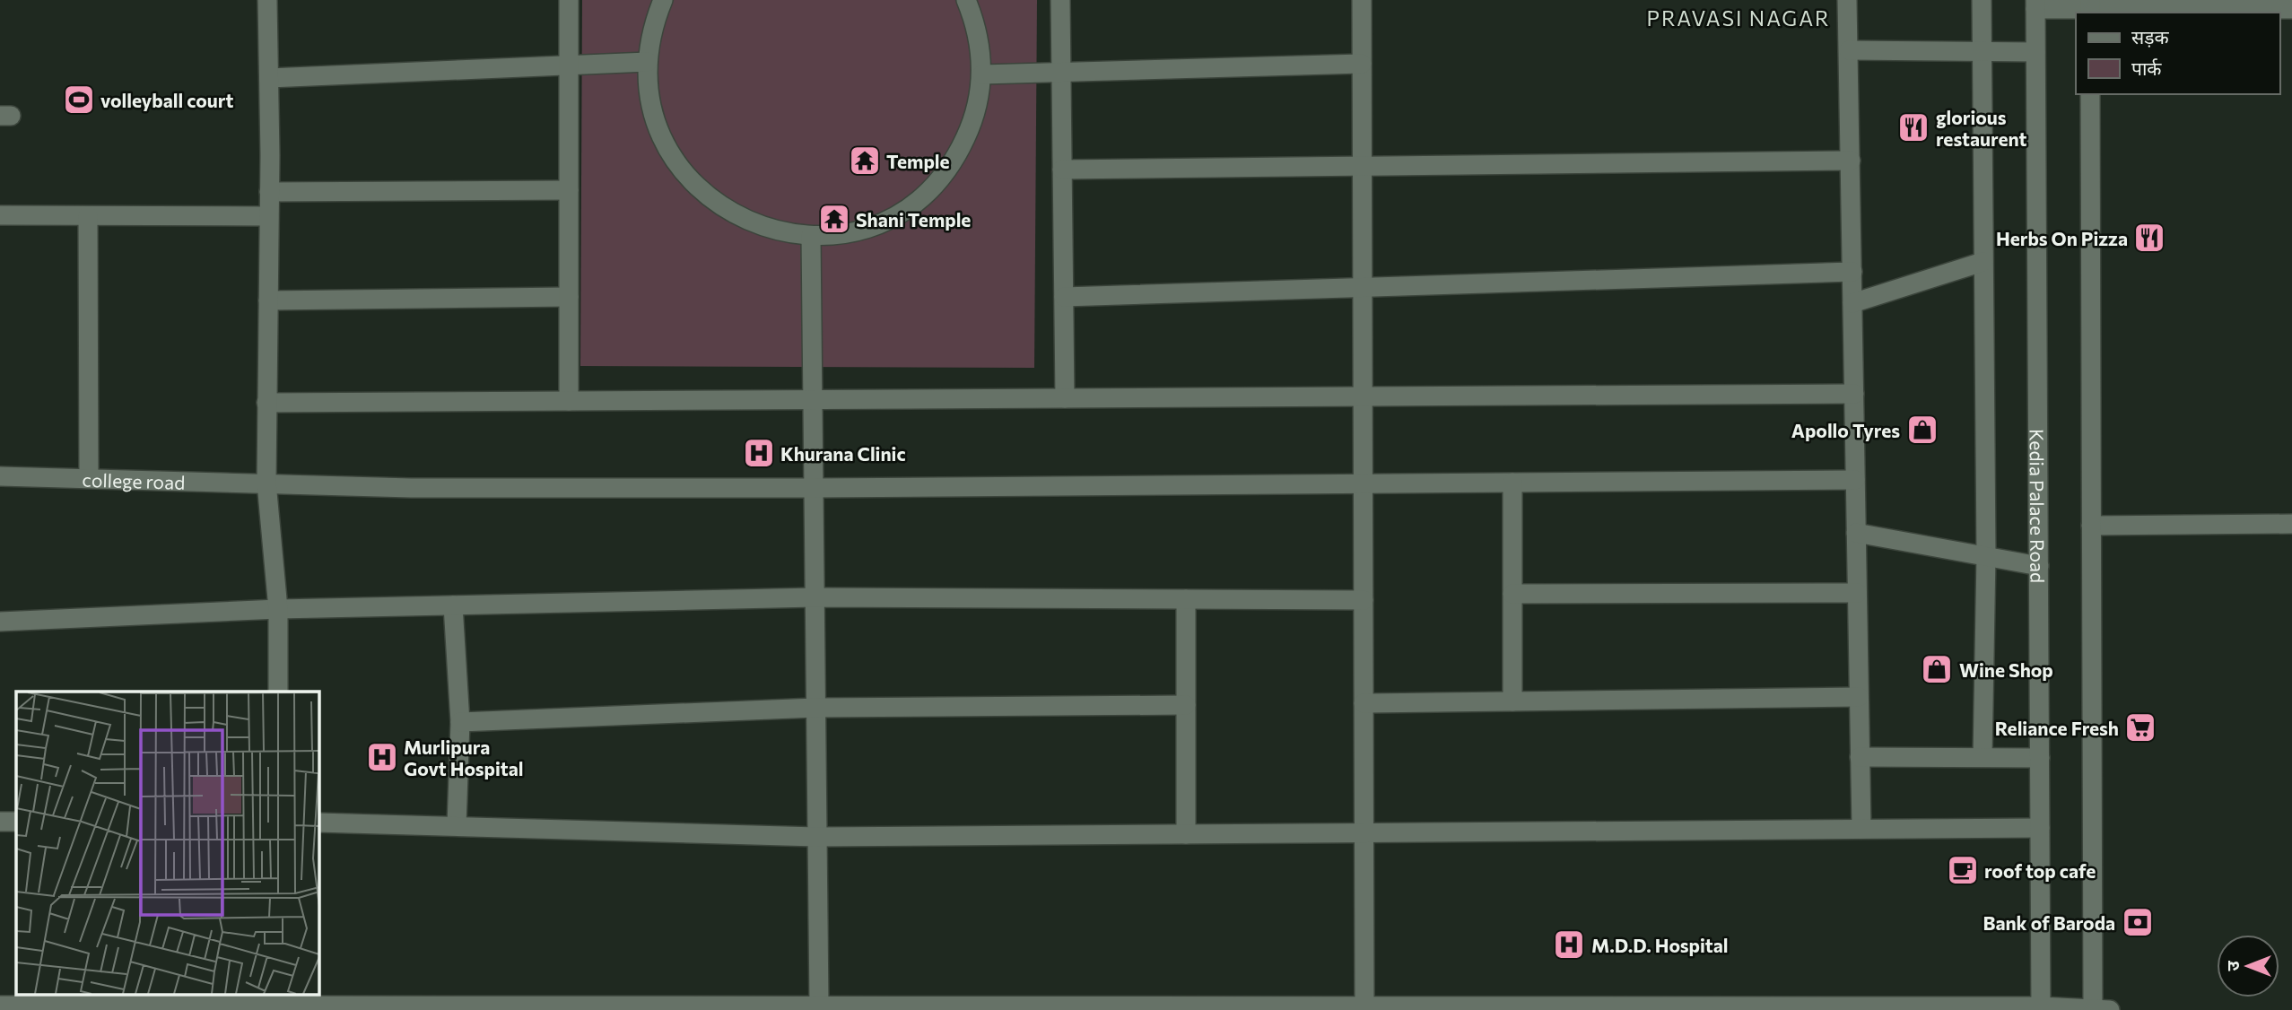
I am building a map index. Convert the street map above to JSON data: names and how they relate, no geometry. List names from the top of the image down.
{
  "streets": {
    "street": ["college road", "Kedia Palace Road"]
  },
  "districts": ["PRAVASI NAGAR"],
  "places": {
    "sports": ["volleyball court"],
    "restaurant": ["glorious restaurent", "Herbs On Pizza"],
    "temple": ["Temple", "Shani Temple"],
    "shop": ["Apollo Tyres", "Wine Shop"],
    "hospital": ["Khurana Clinic", "Murlipura Govt Hospital", "M.D.D. Hospital"],
    "supermarket": ["Reliance Fresh"],
    "cafe": ["roof top cafe"],
    "bank": ["Bank of Baroda"]
  },
  "legend": ["सड़क", "पार्क"],
  "north": "left"
}
